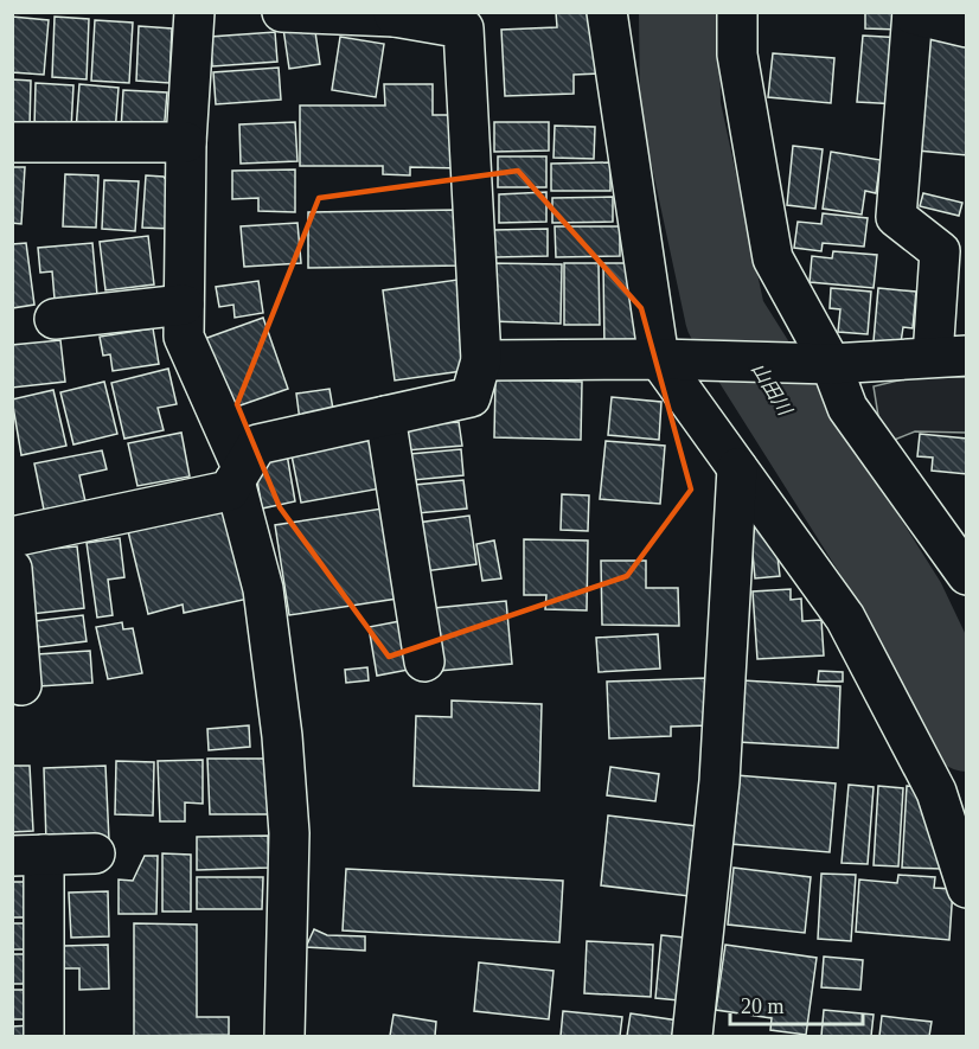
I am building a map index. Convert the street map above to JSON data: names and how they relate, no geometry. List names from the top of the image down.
{
  "water": ["山田川"],
  "scale_bar": "20 m"
}
